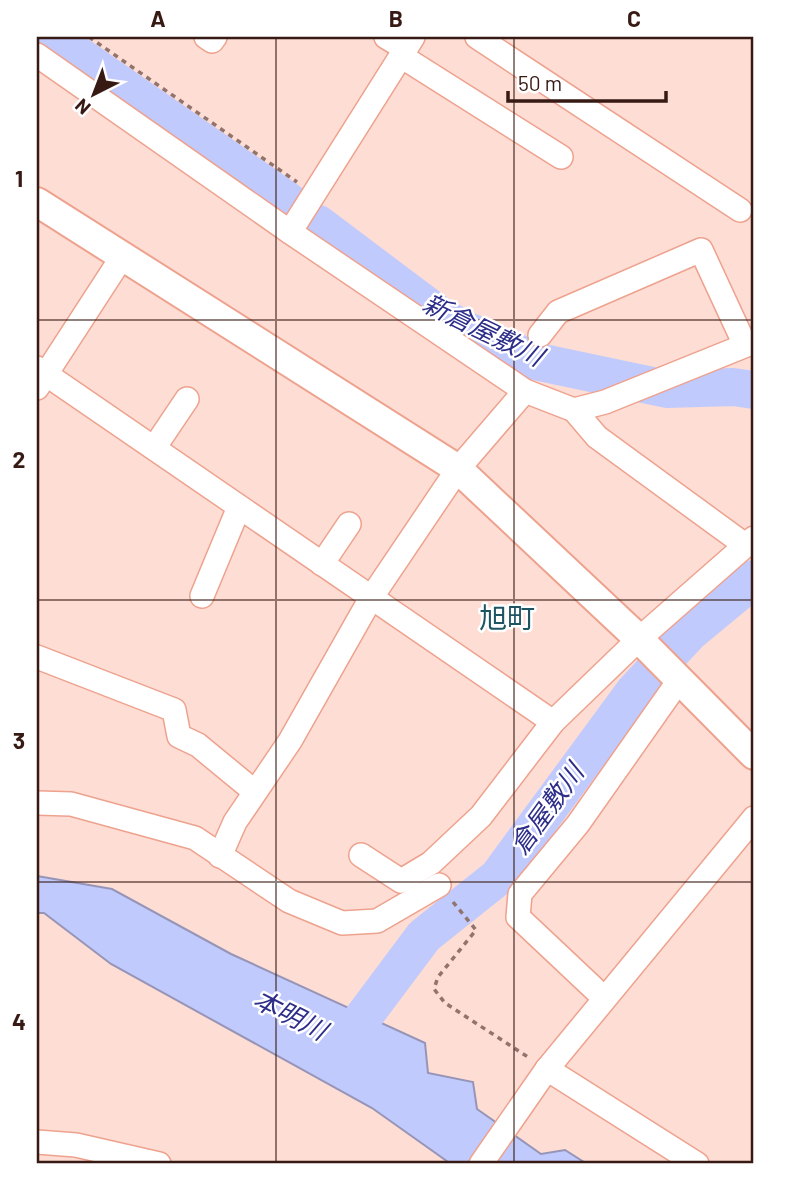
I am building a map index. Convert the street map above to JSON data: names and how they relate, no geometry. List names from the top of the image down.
{
  "districts": ["旭町"],
  "water": ["新倉屋敷川", "倉屋敷川", "本明川"],
  "scale_bar": "50 m",
  "north": "bottom left",
  "grid": {
    "columns": ["A", "B", "C"],
    "rows": [
      "1",
      "2",
      "3",
      "4"
    ]
  }
}
